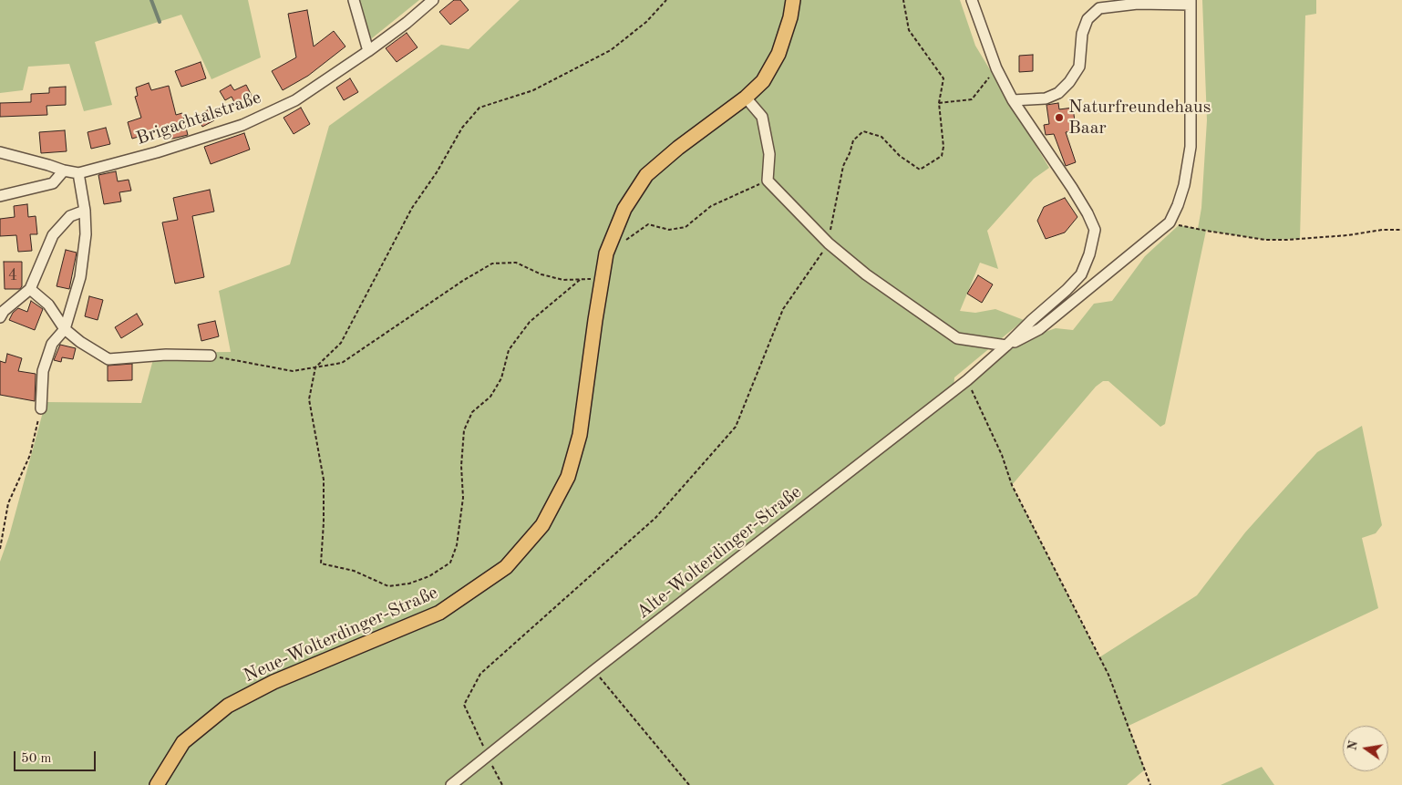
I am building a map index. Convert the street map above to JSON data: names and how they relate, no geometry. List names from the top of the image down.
{
  "streets": {
    "main road": ["Neue-Wolterdinger-Straße"],
    "street": ["Brigachtalstraße", "Alte-Wolterdinger-Straße"]
  },
  "places": ["Naturfreundehaus Baar"],
  "house_numbers": ["4"],
  "scale_bar": "50 m",
  "north": "left"
}
